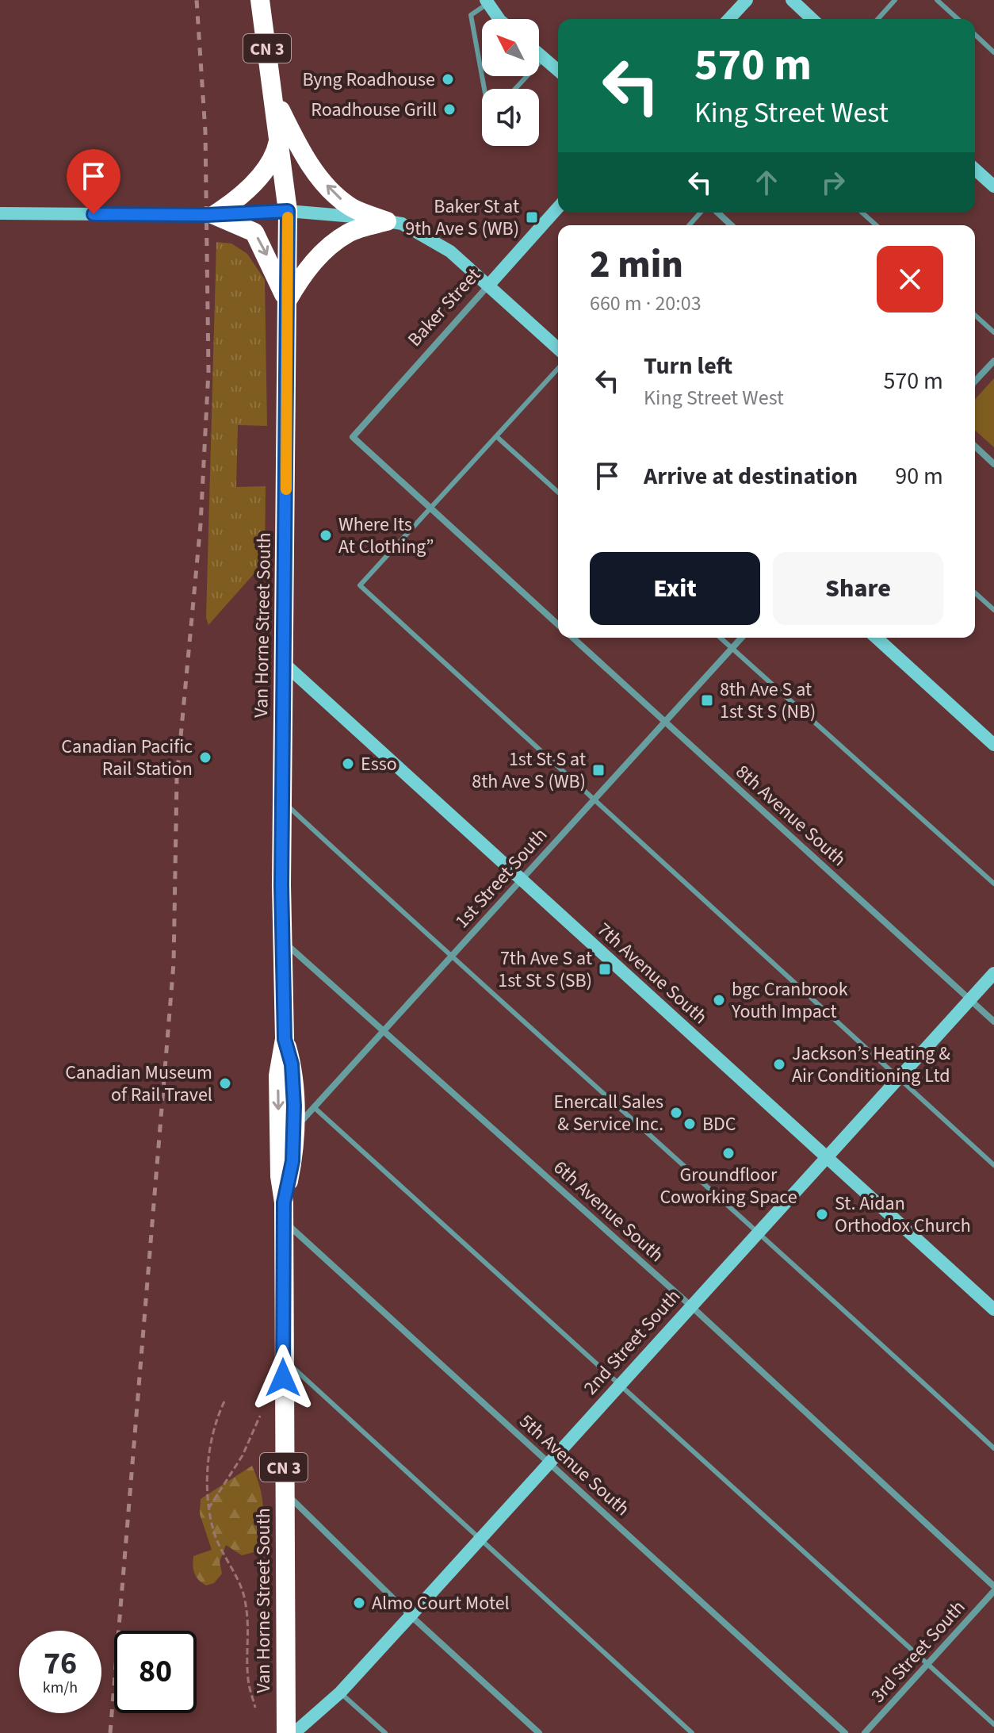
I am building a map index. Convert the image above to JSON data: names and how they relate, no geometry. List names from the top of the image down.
{
  "streets": {
    "highway": ["CN 3", "Van Horne Street South"],
    "street": [
      "Baker Street",
      "8th Avenue South",
      "1st Street South",
      "7th Avenue South",
      "6th Avenue South",
      "2nd Street South",
      "5th Avenue South",
      "3rd Street South"
    ]
  },
  "crossings": [
    ["CN 3", "Van Horne Street South"],
    ["Van Horne Street South", "1st Street South"],
    ["Van Horne Street South", "7th Avenue South"],
    ["Van Horne Street South", "6th Avenue South"],
    ["Van Horne Street South", "5th Avenue South"],
    ["8th Avenue South", "1st Street South"],
    ["8th Avenue South", "2nd Street South"],
    ["1st Street South", "7th Avenue South"],
    ["1st Street South", "6th Avenue South"],
    ["7th Avenue South", "2nd Street South"],
    ["6th Avenue South", "2nd Street South"],
    ["2nd Street South", "5th Avenue South"]
  ],
  "places": {
    "other": [
      "Byng Roadhouse",
      "Roadhouse Grill",
      "Where Its At Clothing”",
      "Canadian Pacific Rail Station",
      "Esso",
      "bgc Cranbrook Youth Impact",
      "Jackson’s Heating & Air Conditioning Ltd",
      "Canadian Museum of Rail Travel",
      "Enercall Sales & Service Inc.",
      "BDC",
      "Groundfloor Coworking Space",
      "St. Aidan Orthodox Church",
      "Almo Court Motel"
    ],
    "transit": [
      "Baker St at 9th Ave S (WB)",
      "8th Ave S at 1st St S (NB)",
      "1st St S at 8th Ave S (WB)",
      "7th Ave S at 1st St S (SB)"
    ]
  },
  "north": "top left",
  "page": {
    "turn": ["570 m", "King Street West"],
    "heading": ["2 min", "660 m · 20:03"],
    "list": [
      {
        "name": "Turn left",
        "note": "King Street West",
        "value": "570 m"
      },
      {
        "name": "Arrive at destination",
        "value": "90 m"
      }
    ],
    "buttons": ["Exit", "Share"],
    "speed": "76 km/h",
    "limit": "80"
  }
}
